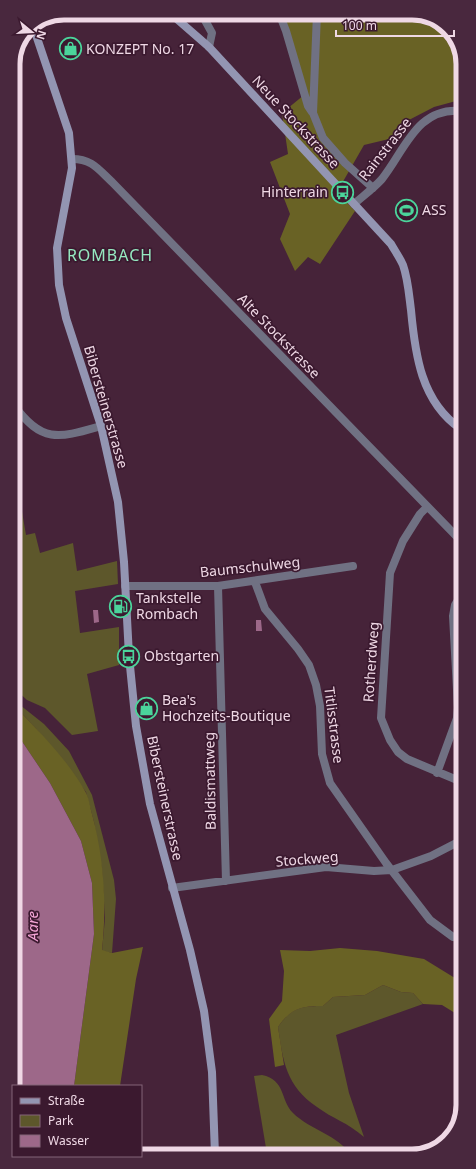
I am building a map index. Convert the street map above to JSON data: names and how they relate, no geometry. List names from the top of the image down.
{
  "streets": {
    "main road": ["Neue Stockstrasse", "Bibersteinerstrasse"],
    "street": [
      "Rainstrasse",
      "Alte Stockstrasse",
      "Baumschulweg",
      "Rotherdweg",
      "Titlisstrasse",
      "Baldismattweg",
      "Stockweg"
    ]
  },
  "crossings": [
    ["Neue Stockstrasse", "Rainstrasse"],
    ["Alte Stockstrasse", "Bibersteinerstrasse"],
    ["Alte Stockstrasse", "Rotherdweg"],
    ["Bibersteinerstrasse", "Baumschulweg"],
    ["Bibersteinerstrasse", "Stockweg"],
    ["Baumschulweg", "Titlisstrasse"],
    ["Baumschulweg", "Baldismattweg"],
    ["Titlisstrasse", "Stockweg"],
    ["Baldismattweg", "Stockweg"]
  ],
  "districts": ["ROMBACH"],
  "water": ["Aare"],
  "places": {
    "shop": ["KONZEPT No. 17", "Bea's Hochzeits-Boutique"],
    "bus stop": ["Hinterrain", "Obstgarten"],
    "sports": ["ASS"],
    "fuel station": ["Tankstelle Rombach"]
  },
  "legend": ["Straße", "Park", "Wasser"],
  "scale_bar": "100 m",
  "north": "right"
}
